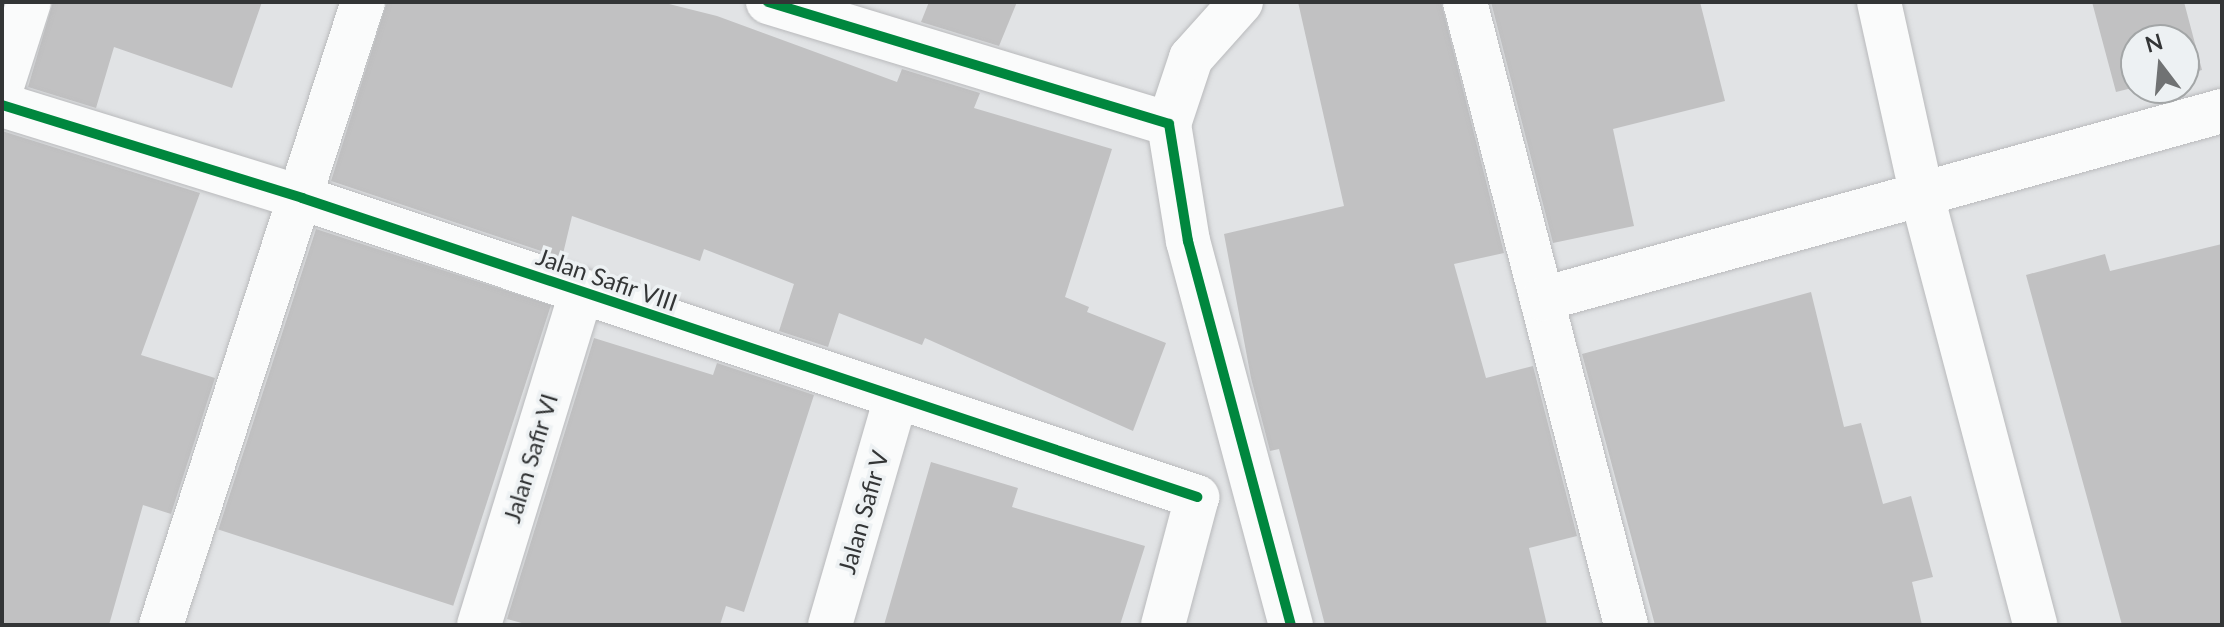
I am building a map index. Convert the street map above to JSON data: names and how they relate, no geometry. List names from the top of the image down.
{
  "streets": {
    "street": ["Jalan Safir VIII", "Jalan Safir VI", "Jalan Safir V"]
  },
  "crossings": [
    ["Jalan Safir VIII", "Jalan Safir VI"],
    ["Jalan Safir VIII", "Jalan Safir V"]
  ],
  "north": "top"
}
